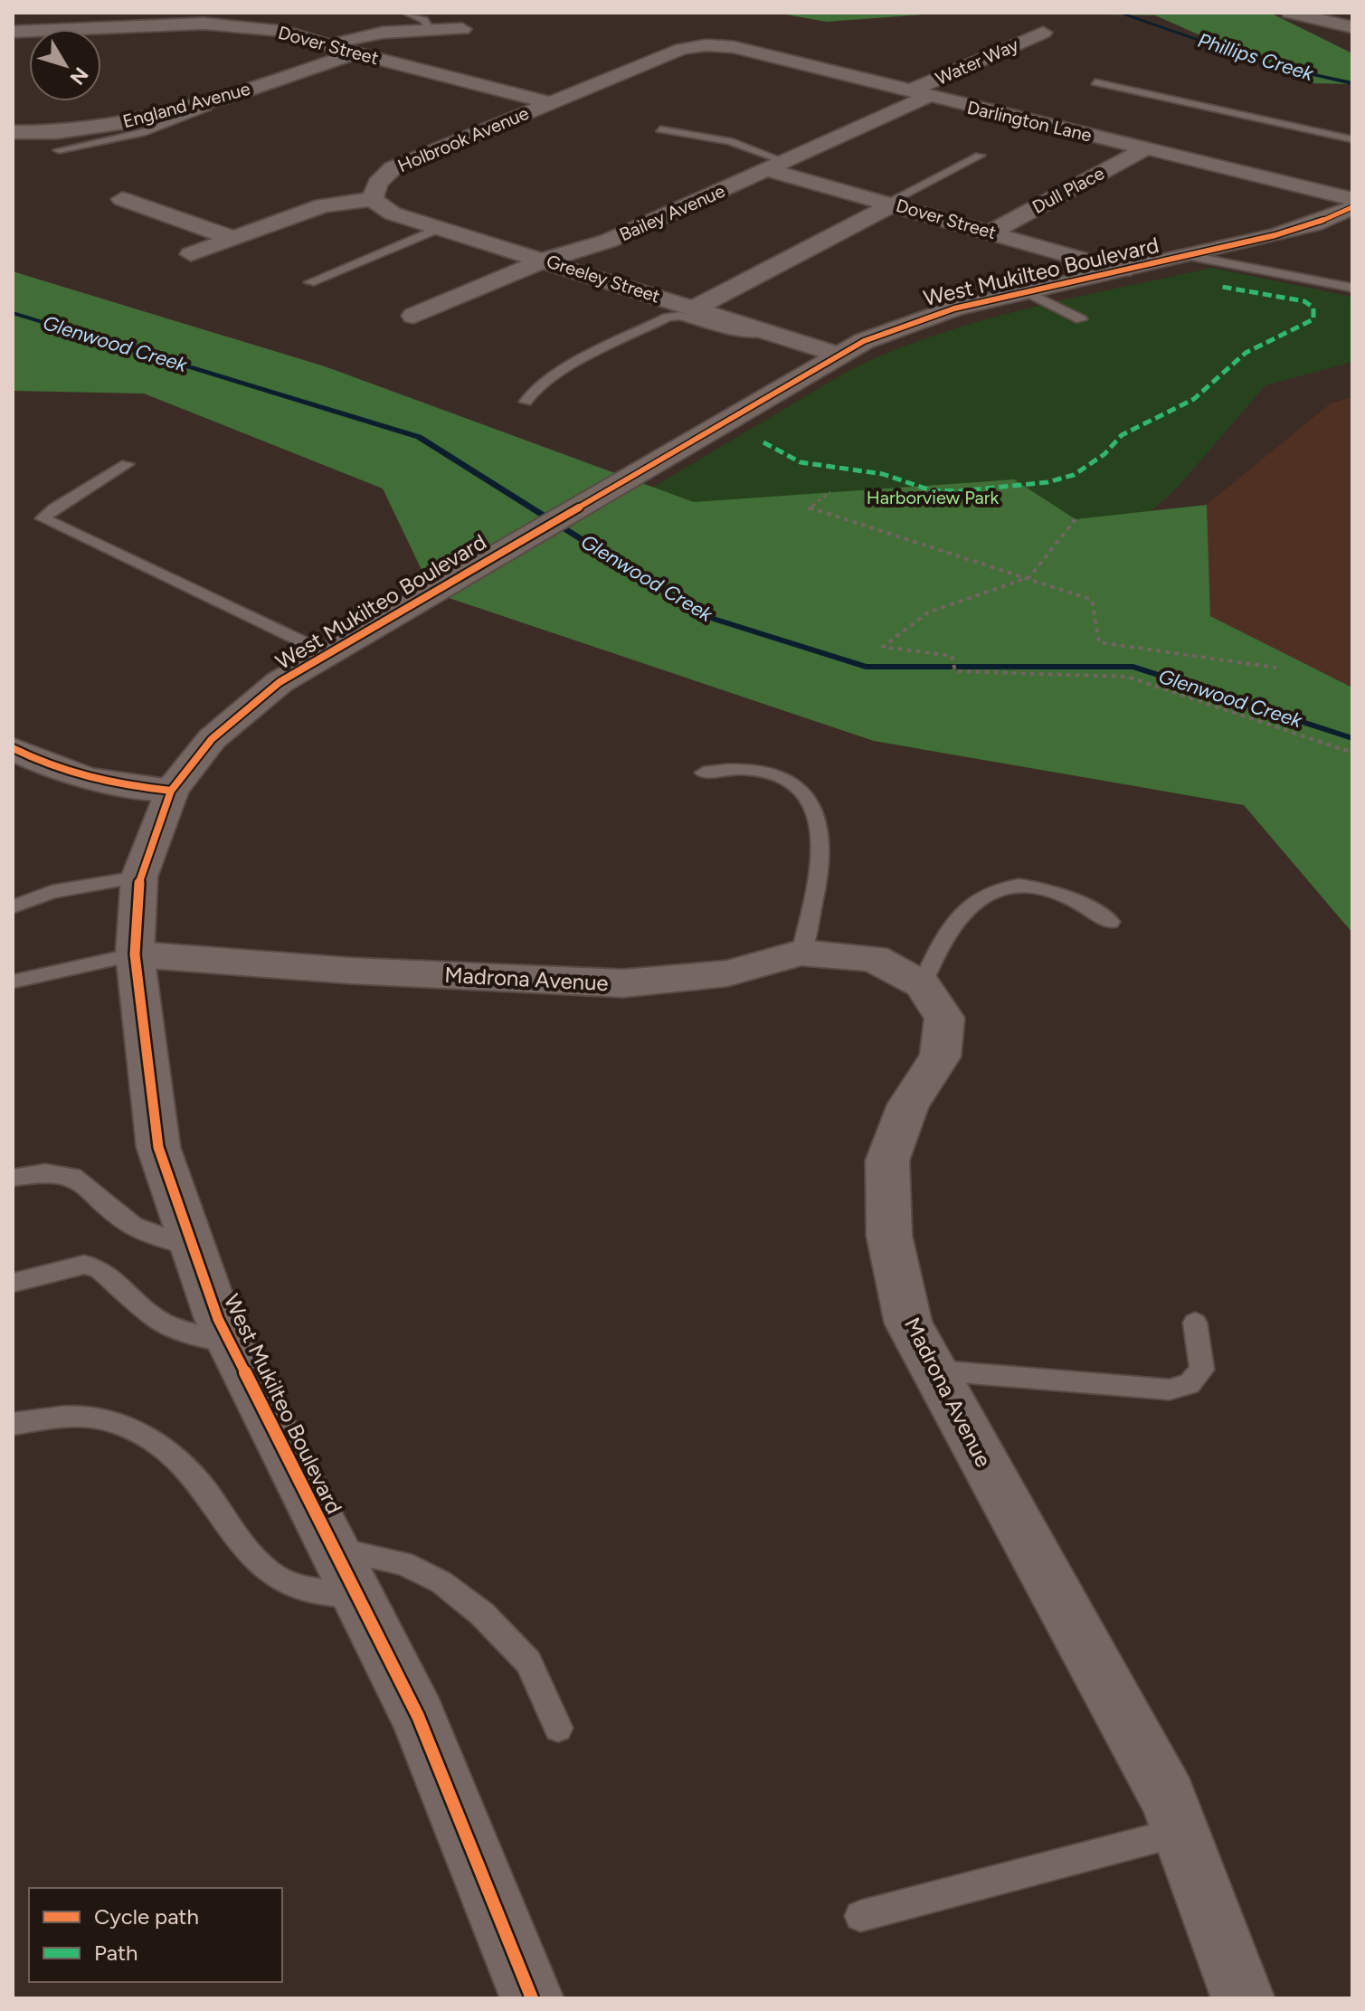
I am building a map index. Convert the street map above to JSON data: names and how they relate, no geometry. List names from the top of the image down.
{
  "streets": {
    "street": [
      "Dover Street",
      "Water Way",
      "England Avenue",
      "Darlington Lane",
      "Holbrook Avenue",
      "Dull Place",
      "Bailey Avenue",
      "West Mukilteo Boulevard",
      "Greeley Street",
      "Madrona Avenue"
    ]
  },
  "crossings": [
    ["Dover Street", "England Avenue"],
    ["Dover Street", "Holbrook Avenue"],
    ["Dover Street", "Dull Place"],
    ["Dover Street", "Bailey Avenue"],
    ["Dover Street", "West Mukilteo Boulevard"],
    ["Water Way", "Darlington Lane"],
    ["Water Way", "Bailey Avenue"],
    ["Darlington Lane", "Holbrook Avenue"],
    ["Darlington Lane", "Dull Place"],
    ["Darlington Lane", "Bailey Avenue"],
    ["Holbrook Avenue", "Greeley Street"],
    ["Bailey Avenue", "Greeley Street"],
    ["West Mukilteo Boulevard", "Greeley Street"],
    ["West Mukilteo Boulevard", "Madrona Avenue"]
  ],
  "water": ["Phillips Creek", "Glenwood Creek"],
  "parks": ["Harborview Park"],
  "legend": ["Cycle path", "Path"],
  "north": "bottom right"
}
